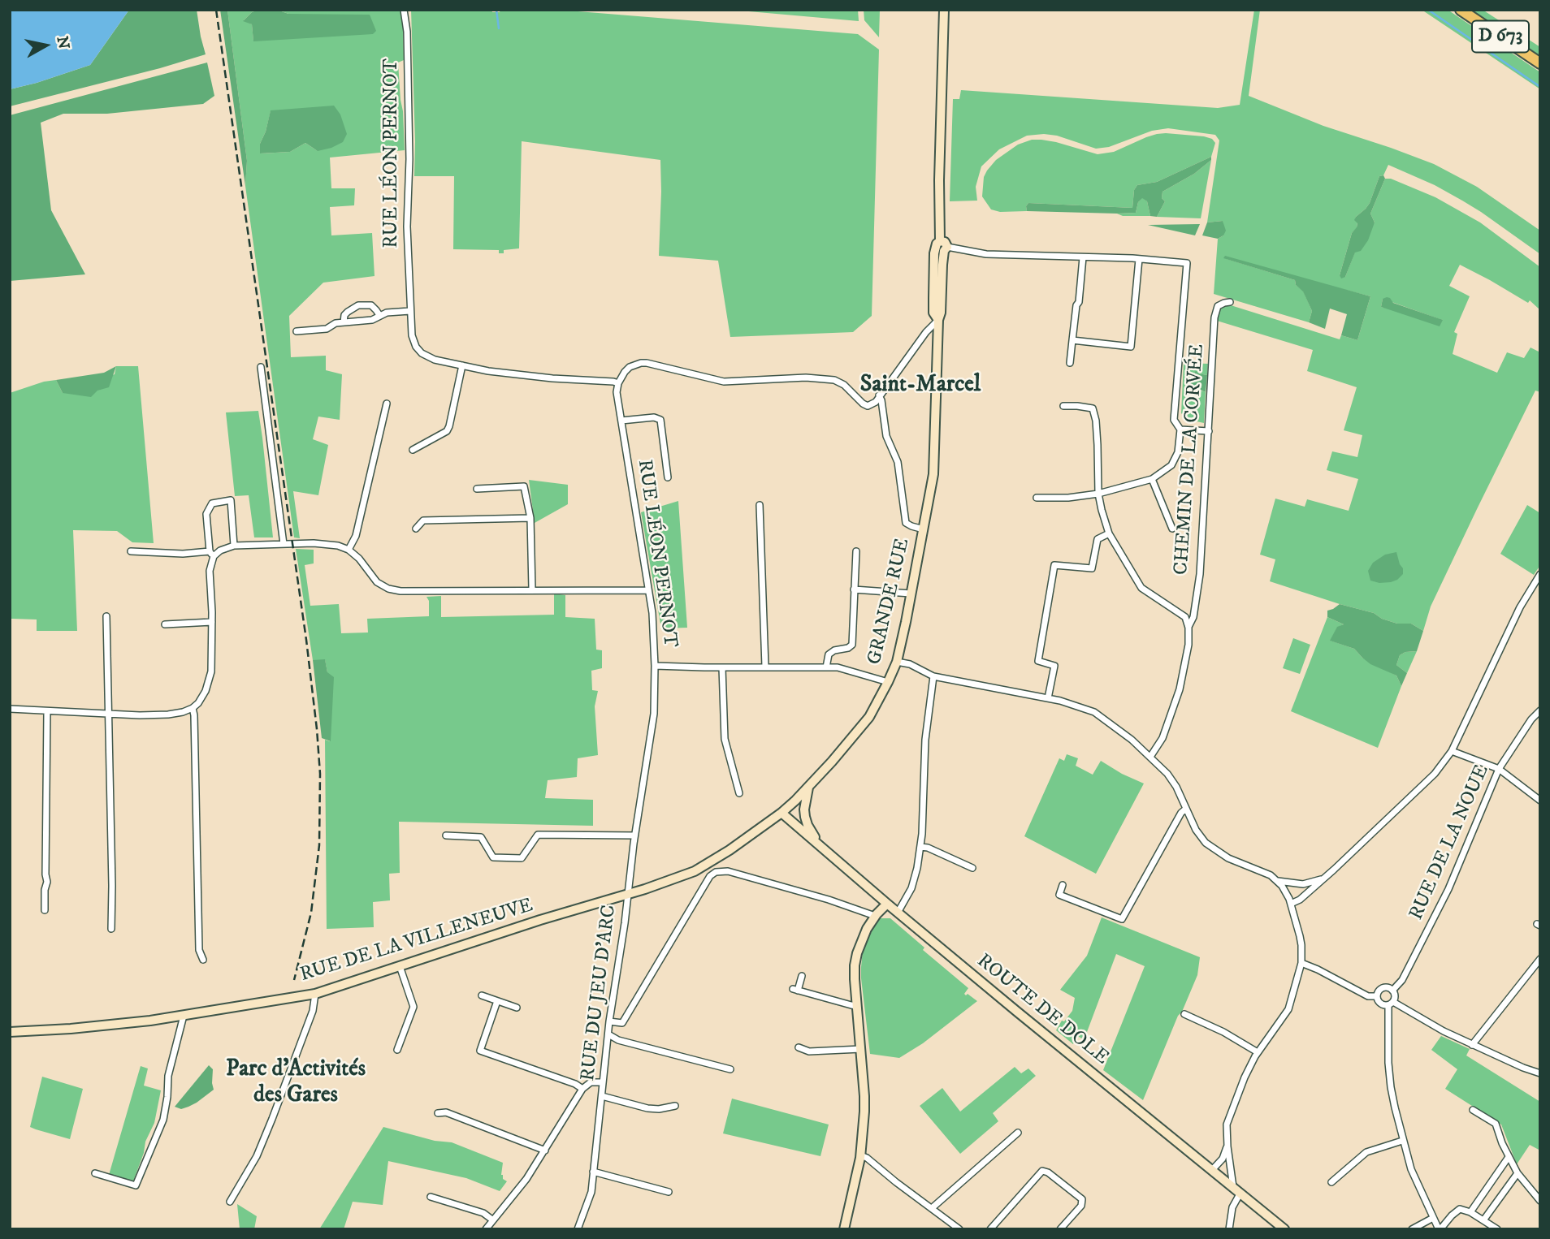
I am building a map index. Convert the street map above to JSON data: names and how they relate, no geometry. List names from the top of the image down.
{
  "streets": {
    "main road": [
      "D 673",
      "GRANDE RUE",
      "RUE DE LA VILLENEUVE",
      "ROUTE DE DOLE"
    ],
    "street": [
      "RUE LÉON PERNOT",
      "CHEMIN DE LA CORVÉE",
      "RUE DE LA NOUE",
      "RUE DU JEU D'ARC"
    ]
  },
  "crossings": [
    ["RUE LÉON PERNOT", "GRANDE RUE"],
    ["RUE LÉON PERNOT", "RUE DE LA VILLENEUVE"],
    ["RUE LÉON PERNOT", "RUE DU JEU D'ARC"],
    ["GRANDE RUE", "RUE DE LA VILLENEUVE"],
    ["GRANDE RUE", "RUE DU JEU D'ARC"],
    ["GRANDE RUE", "ROUTE DE DOLE"],
    ["RUE DE LA VILLENEUVE", "RUE DU JEU D'ARC"]
  ],
  "districts": ["Saint-Marcel", "Parc d'Activités des Gares"],
  "north": "right"
}
